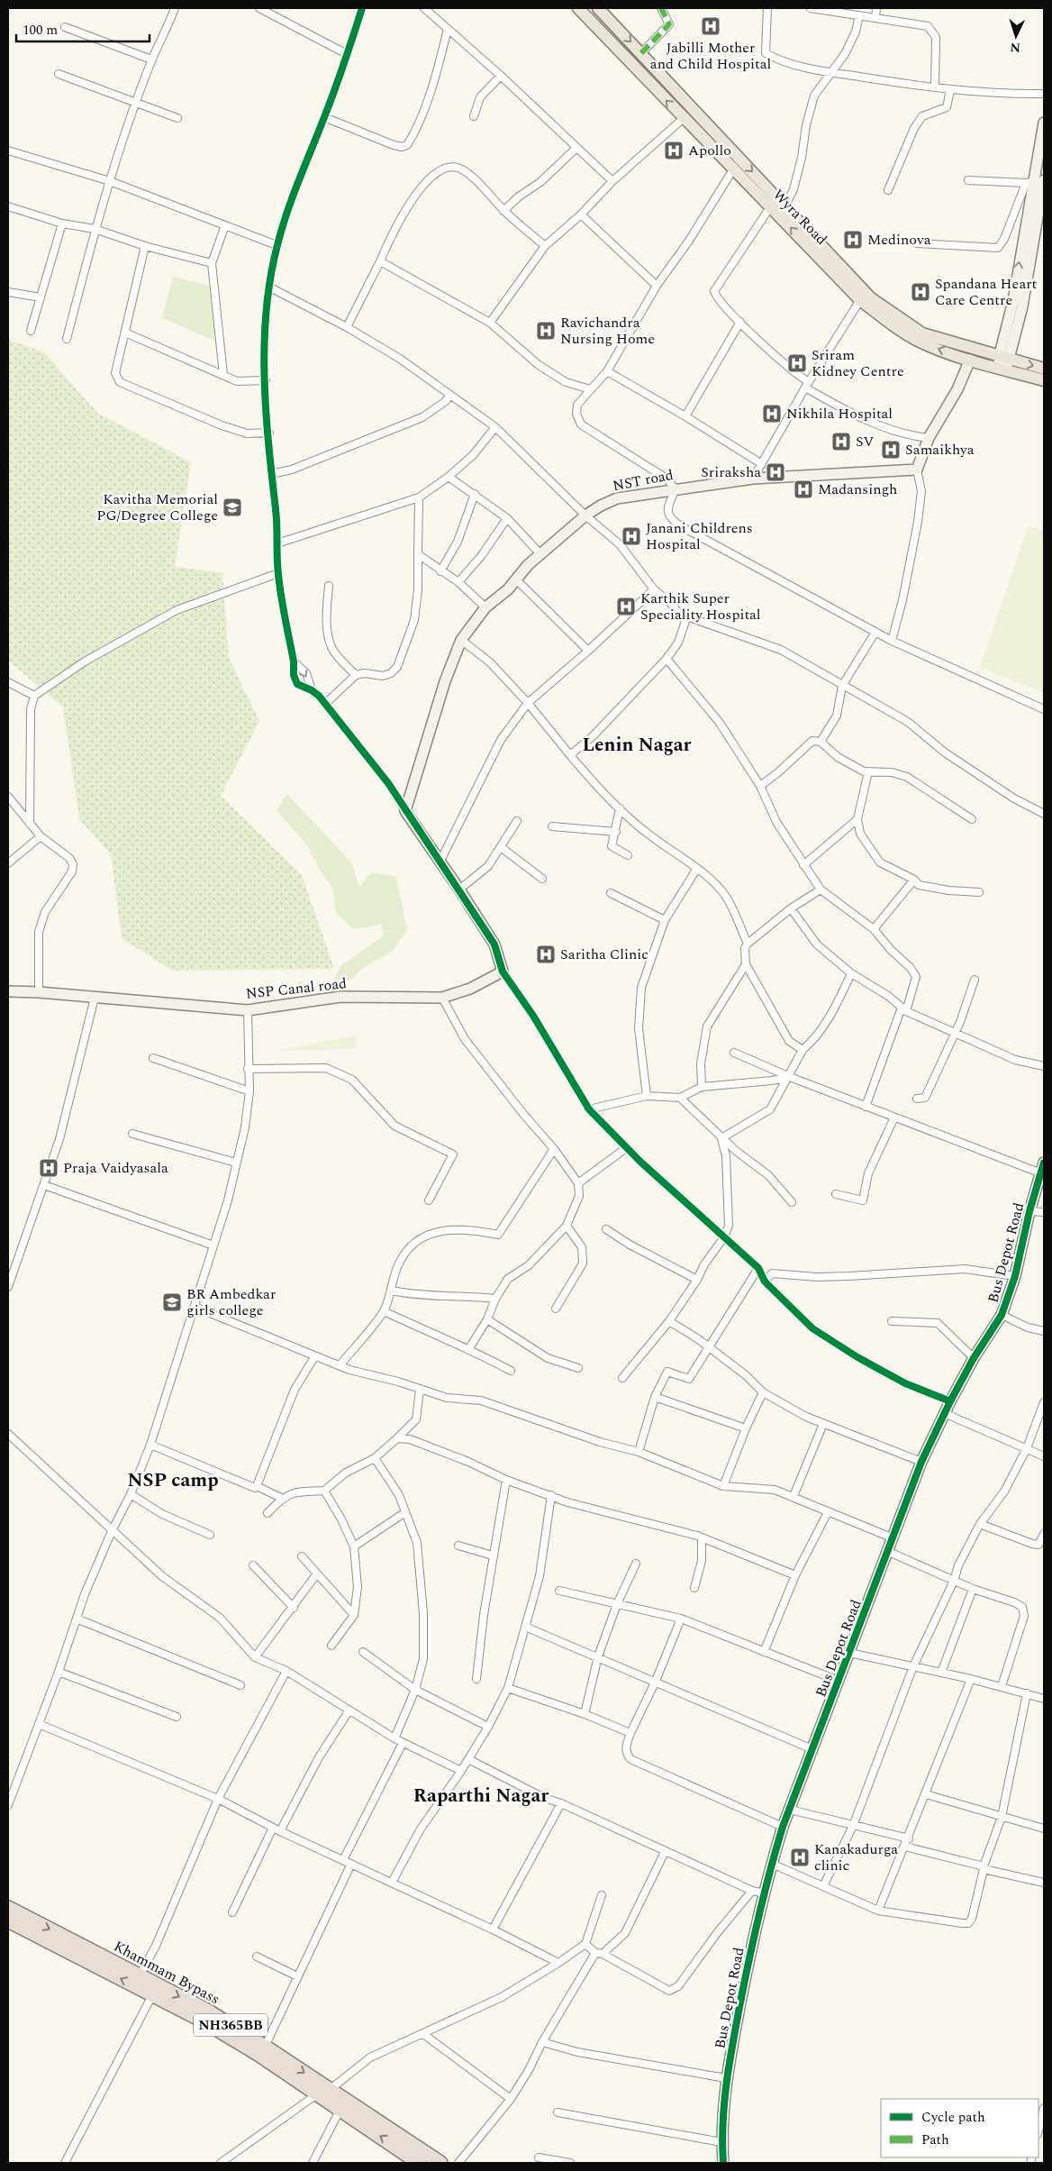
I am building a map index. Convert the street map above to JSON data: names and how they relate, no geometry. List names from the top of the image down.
{
  "streets": {
    "highway": ["Khammam Bypass", "NH365BB"],
    "main road": ["Wyra Road"],
    "street": ["NST road", "NSP Canal road", "Bus Depot Road"]
  },
  "districts": ["Lenin Nagar", "NSP camp", "Raparthi Nagar"],
  "places": {
    "hospital": [
      "Jabilli Mother and Child Hospital",
      "Apollo",
      "Medinova",
      "Spandana Heart Care Centre",
      "Ravichandra Nursing Home",
      "Sriram Kidney Centre",
      "Nikhila Hospital",
      "SV",
      "Samaikhya",
      "Sriraksha",
      "Madansingh",
      "Janani Childrens Hospital",
      "Karthik Super Speciality Hospital",
      "Saritha Clinic",
      "Praja Vaidyasala",
      "Kanakadurga clinic"
    ],
    "school or university": ["Kavitha Memorial PG/Degree College", "BR Ambedkar girls college"]
  },
  "legend": ["Cycle path", "Path"],
  "scale_bar": "100 m",
  "north": "bottom"
}
